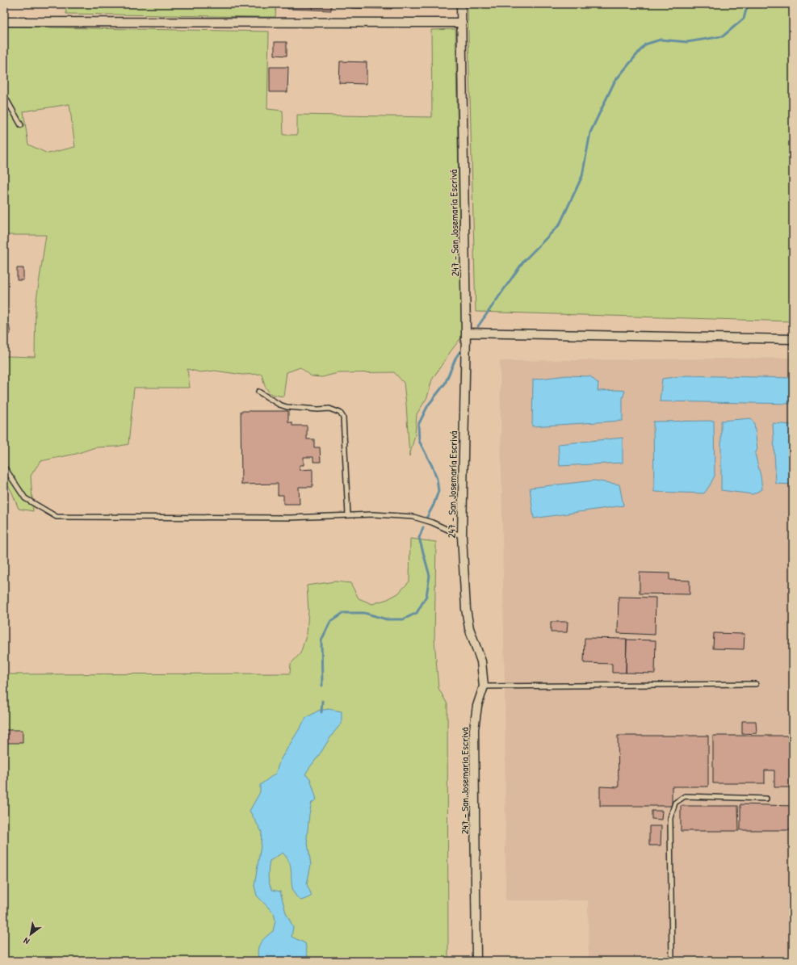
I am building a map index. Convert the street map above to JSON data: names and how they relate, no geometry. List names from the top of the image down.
{
  "streets": {
    "street": ["247 - San Josemaría Escrivá"]
  },
  "north": "bottom left"
}
